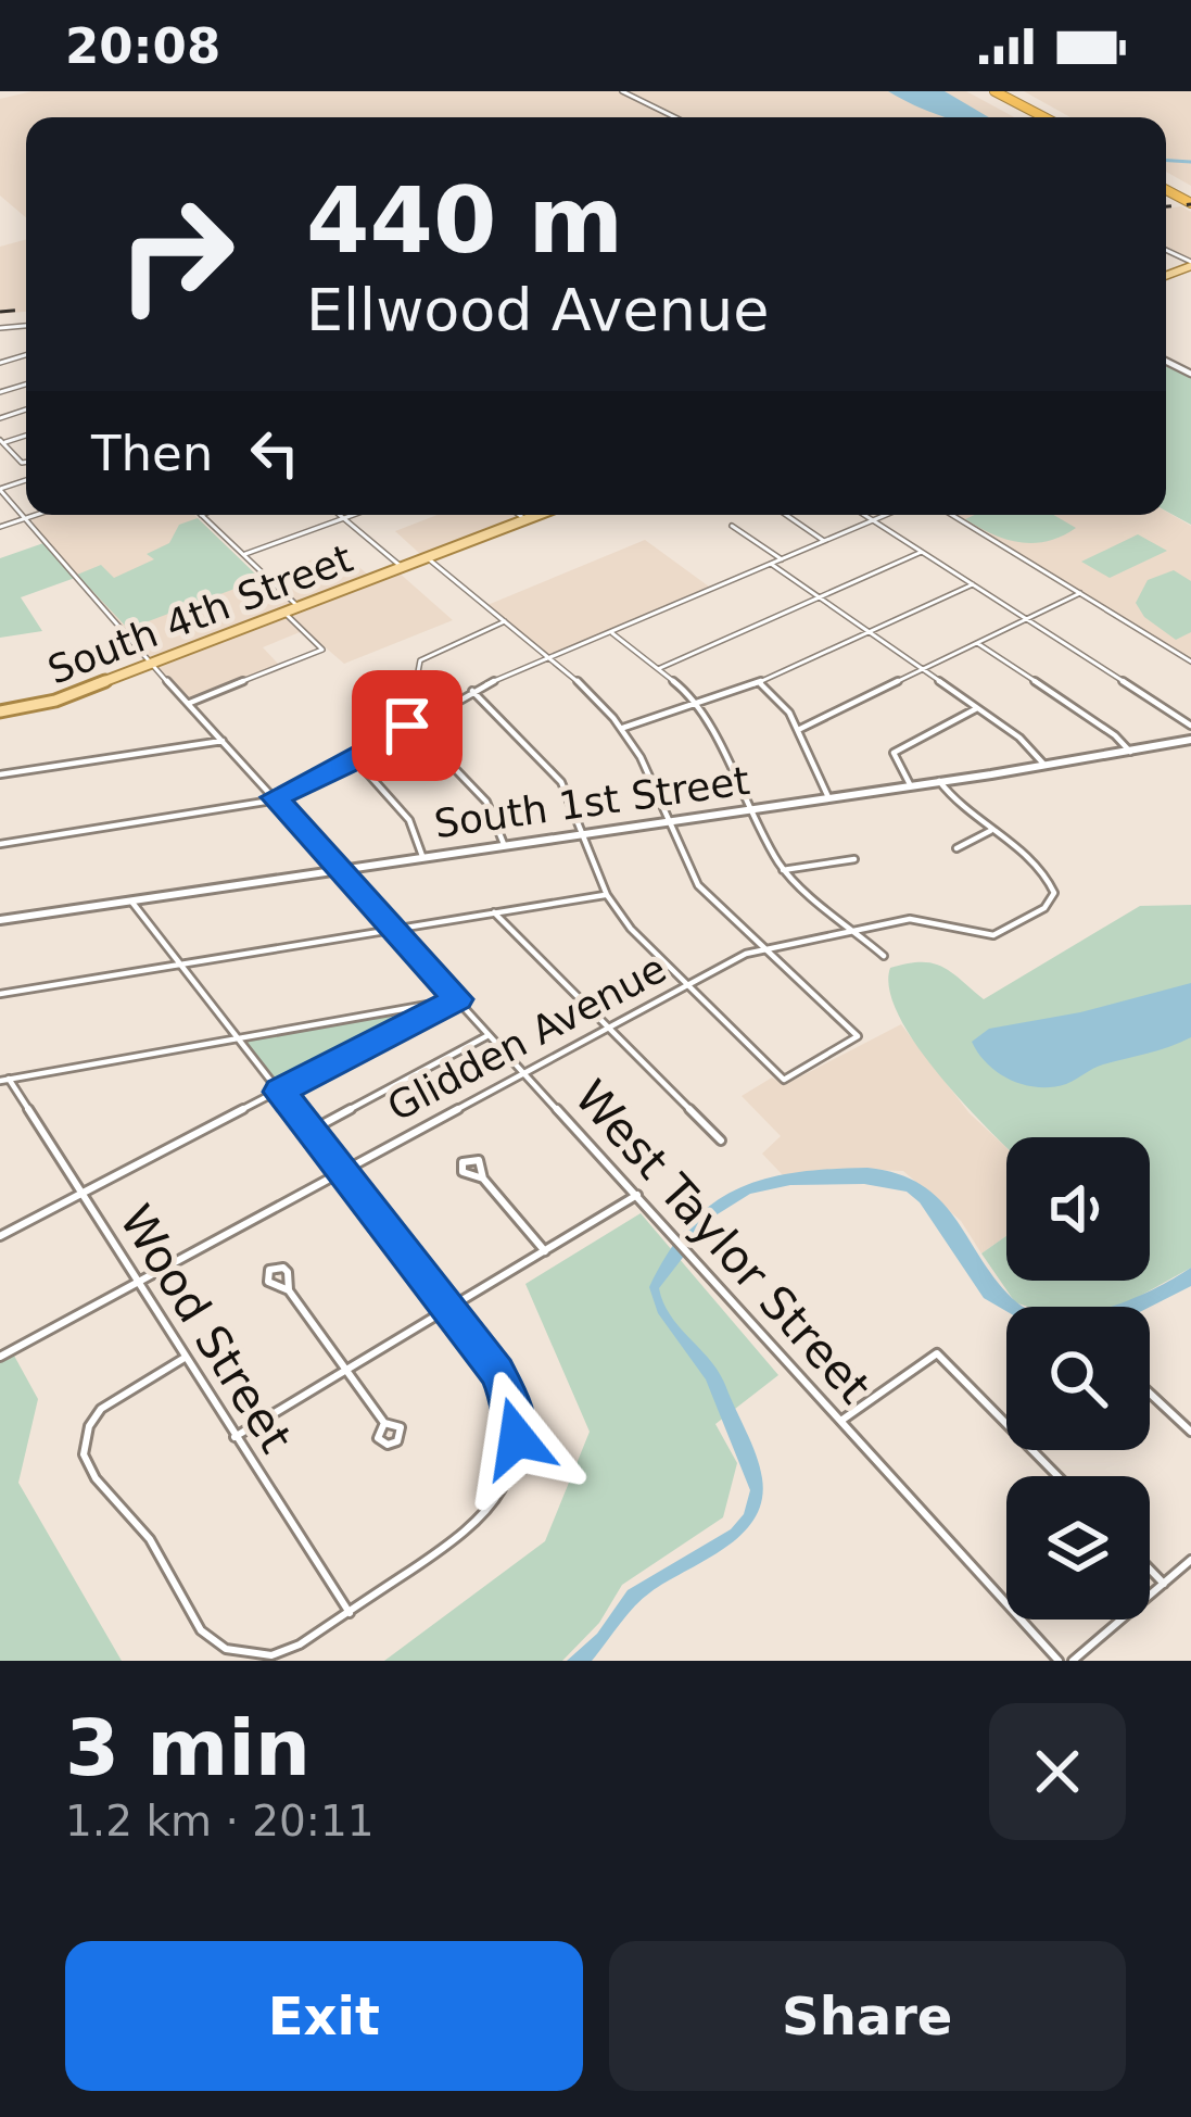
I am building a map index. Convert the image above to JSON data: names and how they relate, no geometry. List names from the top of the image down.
{
  "streets": {
    "main road": ["South 4th Street"],
    "street": [
      "South 1st Street",
      "Glidden Avenue",
      "West Taylor Street",
      "Wood Street"
    ]
  },
  "crossings": [
    ["South 4th Street", "West Taylor Street"],
    ["South 1st Street", "West Taylor Street"],
    ["Glidden Avenue", "West Taylor Street"],
    ["Glidden Avenue", "Wood Street"]
  ],
  "page": {
    "status": "20:08",
    "turn": ["440 m", "Ellwood Avenue"],
    "then": "Then",
    "heading": ["3 min", "1.2 km · 20:11"],
    "buttons": ["Exit", "Share"]
  }
}
